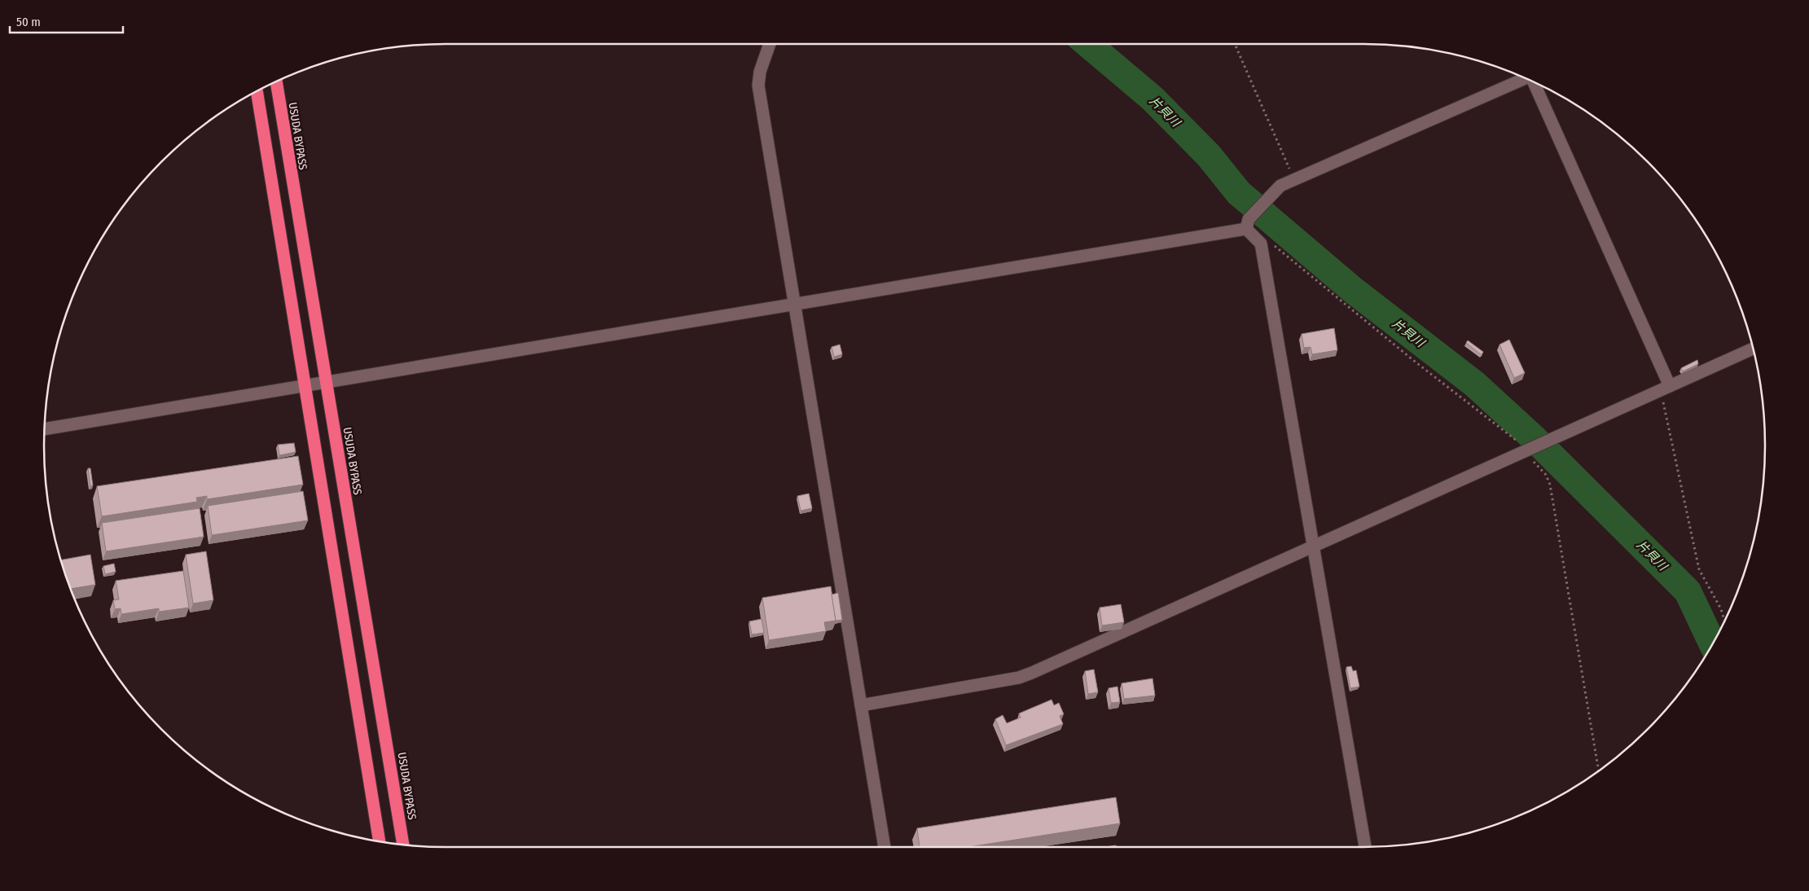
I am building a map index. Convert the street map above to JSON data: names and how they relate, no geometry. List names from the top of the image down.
{
  "streets": {
    "highway": ["USUDA BYPASS"]
  },
  "water": ["片貝川"],
  "scale_bar": "50 m"
}
